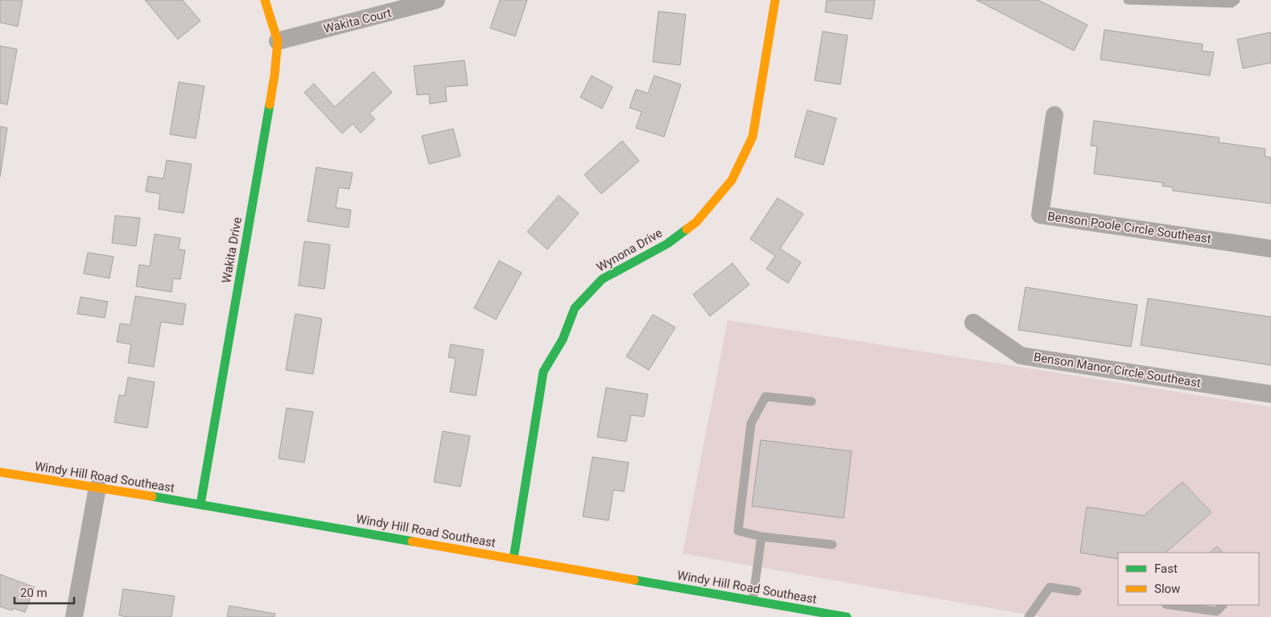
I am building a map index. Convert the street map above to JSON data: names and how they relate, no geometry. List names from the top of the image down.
{
  "streets": {
    "street": [
      "Wakita Court",
      "Benson Poole Circle Southeast",
      "Wakita Drive",
      "Wynona Drive",
      "Benson Manor Circle Southeast",
      "Windy Hill Road Southeast"
    ]
  },
  "crossings": [
    ["Wakita Court", "Wakita Drive"],
    ["Wakita Drive", "Windy Hill Road Southeast"],
    ["Wynona Drive", "Windy Hill Road Southeast"]
  ],
  "legend": ["Fast", "Slow"],
  "scale_bar": "20 m"
}
